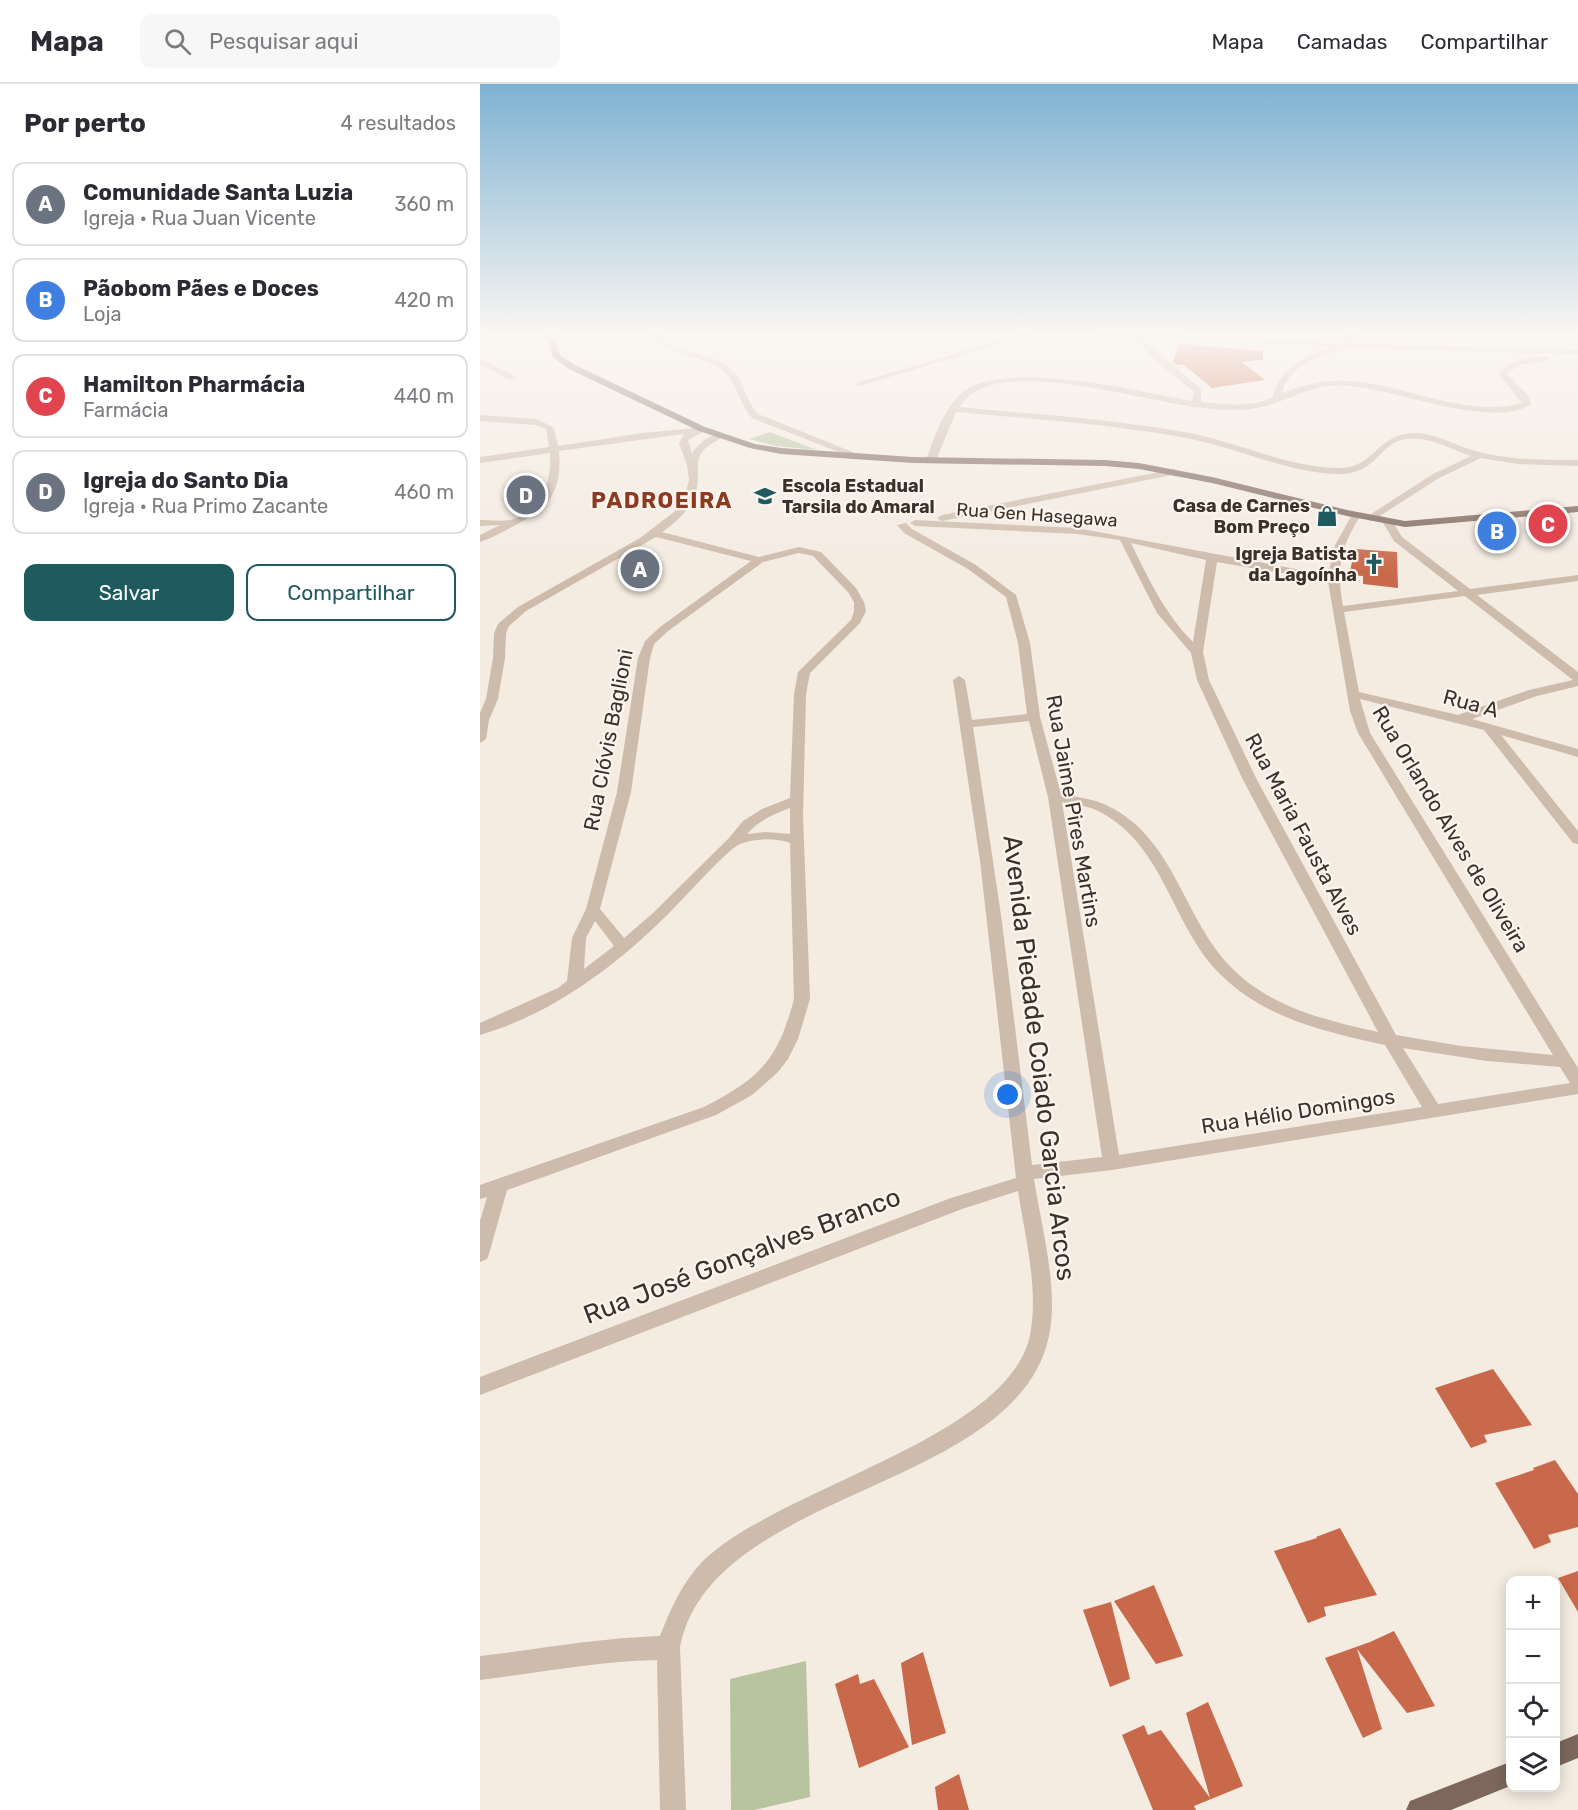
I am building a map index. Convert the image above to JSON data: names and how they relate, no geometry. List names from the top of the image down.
{
  "streets": {
    "street": [
      "Rua Gen Hasegawa",
      "Rua A",
      "Rua Clóvis Baglioni",
      "Rua Jaime Pires Martins",
      "Rua Orlando Alves de Oliveira",
      "Rua Maria Fausta Alves",
      "Avenida Piedade Coiado Garcia Arcos",
      "Rua Hélio Domingos",
      "Rua José Gonçalves Branco"
    ]
  },
  "crossings": [
    ["Rua Gen Hasegawa", "Rua Jaime Pires Martins"],
    ["Rua Gen Hasegawa", "Rua Orlando Alves de Oliveira"],
    ["Rua Gen Hasegawa", "Rua Maria Fausta Alves"],
    ["Rua A", "Rua Orlando Alves de Oliveira"],
    ["Rua Jaime Pires Martins", "Rua Hélio Domingos"],
    ["Rua Maria Fausta Alves", "Rua Hélio Domingos"],
    ["Avenida Piedade Coiado Garcia Arcos", "Rua Hélio Domingos"],
    ["Avenida Piedade Coiado Garcia Arcos", "Rua José Gonçalves Branco"],
    ["Rua Hélio Domingos", "Rua José Gonçalves Branco"]
  ],
  "districts": ["PADROEIRA"],
  "places": {
    "school or university": ["Escola Estadual Tarsila do Amaral"],
    "shop": ["Casa de Carnes Bom Preço"],
    "church": ["Igreja Batista da Lagoínha"]
  },
  "page": {
    "header": "Mapa",
    "search": "Pesquisar aqui",
    "nav": ["Mapa", "Camadas", "Compartilhar"],
    "heading": ["Por perto", "4 resultados"],
    "list": [
      {
        "mark": "A",
        "name": "Comunidade Santa Luzia",
        "note": "Igreja · Rua Juan Vicente",
        "value": "360 m"
      },
      {
        "mark": "B",
        "name": "Pãobom Pães e Doces",
        "note": "Loja",
        "value": "420 m"
      },
      {
        "mark": "C",
        "name": "Hamilton Pharmácia",
        "note": "Farmácia",
        "value": "440 m"
      },
      {
        "mark": "D",
        "name": "Igreja do Santo Dia",
        "note": "Igreja · Rua Primo Zacante",
        "value": "460 m"
      }
    ],
    "pins": [
      "D",
      "C",
      "B",
      "A"
    ],
    "buttons": ["Salvar", "Compartilhar"],
    "map_buttons": ["+", "−"]
  }
}
